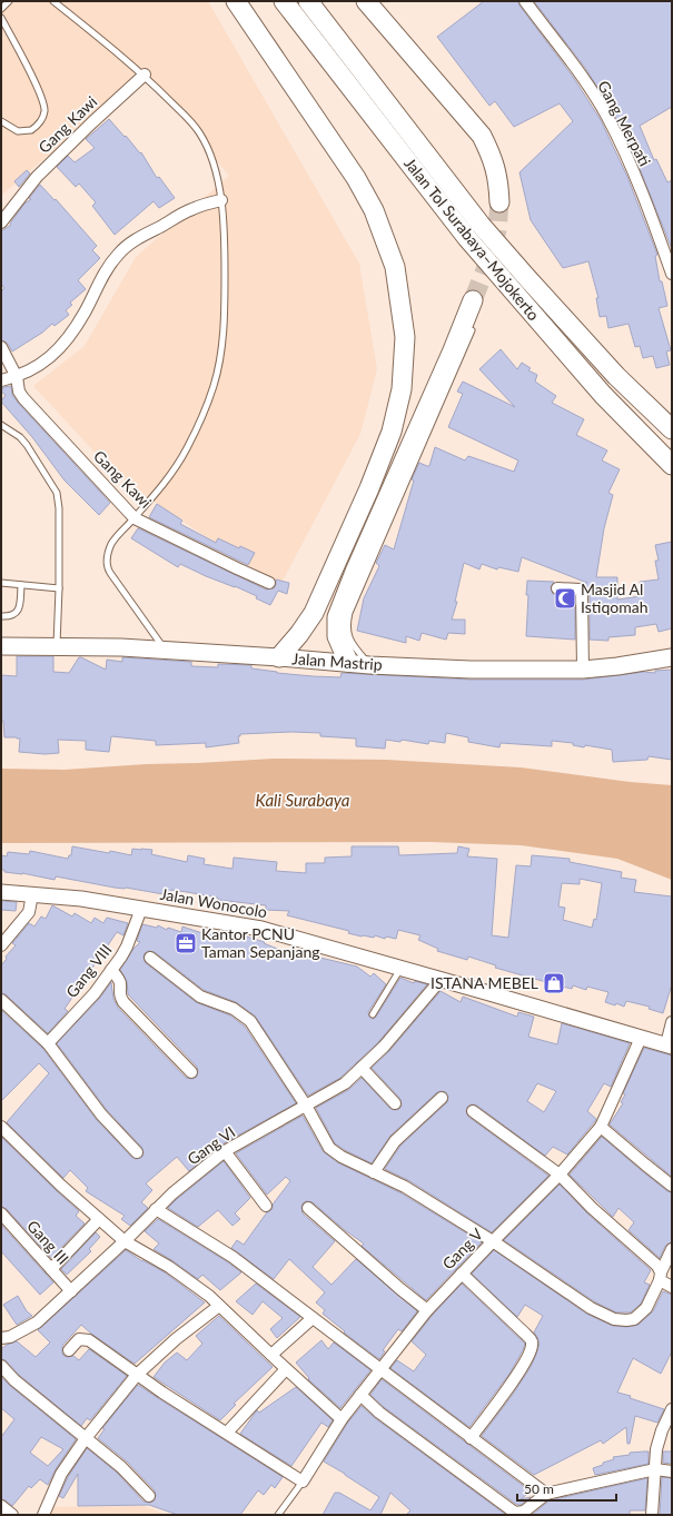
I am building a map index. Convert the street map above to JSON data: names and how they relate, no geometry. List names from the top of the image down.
{
  "streets": {
    "highway": ["Jalan Tol Surabaya–Mojokerto"],
    "main road": ["Jalan Mastrip", "Jalan Wonocolo"],
    "street": [
      "Gang Merpati",
      "Gang Kawi",
      "Gang VIII",
      "Gang VI",
      "Gang III",
      "Gang V"
    ]
  },
  "crossings": [
    ["Jalan Wonocolo", "Gang VIII"],
    ["Jalan Wonocolo", "Gang VI"],
    ["Jalan Wonocolo", "Gang V"],
    ["Gang VI", "Gang III"]
  ],
  "water": ["Kali Surabaya"],
  "places": {
    "mosque": ["Masjid Al Istiqomah"],
    "office": ["Kantor PCNU Taman Sepanjang"],
    "shop": ["ISTANA MEBEL"]
  },
  "scale_bar": "50 m"
}
